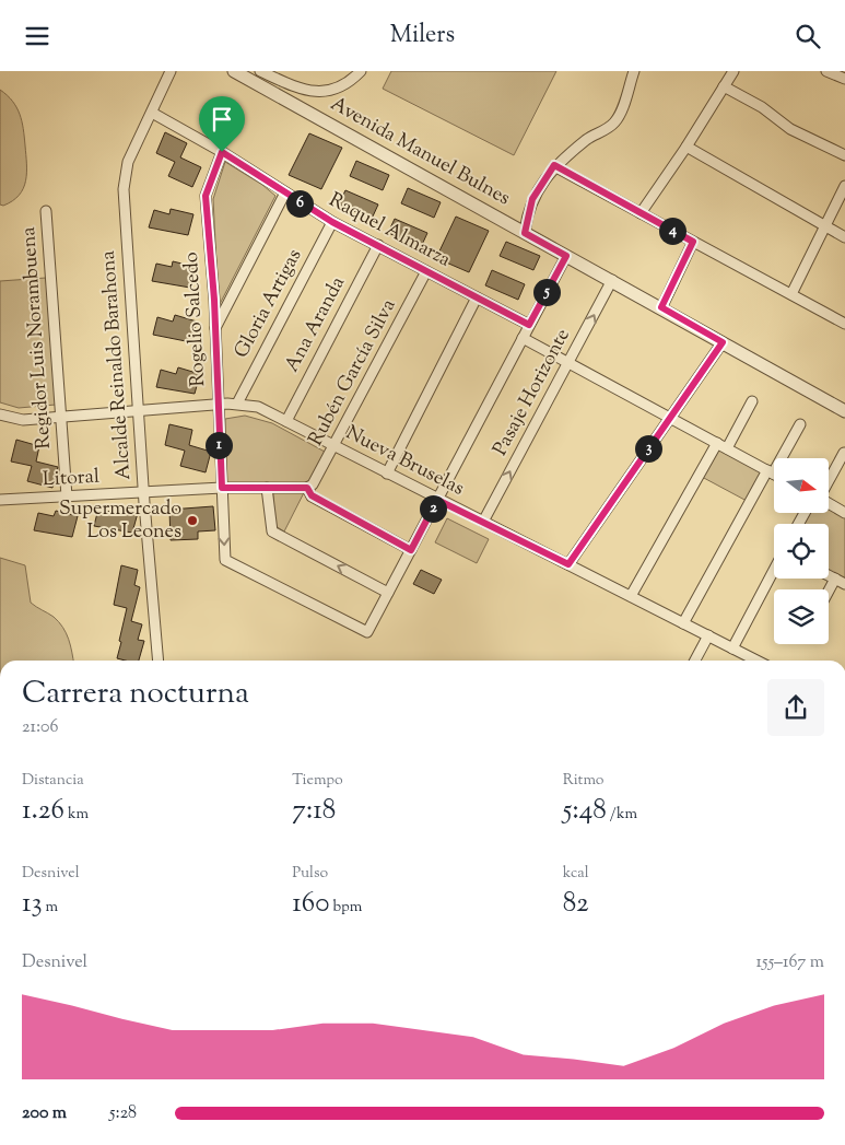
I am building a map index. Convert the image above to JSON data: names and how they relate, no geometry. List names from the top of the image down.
{
  "streets": {
    "street": [
      "Avenida Manuel Bulnes",
      "Raquel Almarza",
      "Gloria Artigas",
      "Rogelio Salcedo",
      "Ana Aranda",
      "Regidor Luis Norambuena",
      "Alcalde Reinaldo Barahona",
      "Rubén García Silva",
      "Pasaje Horizonte",
      "Nueva Bruselas",
      "Litoral"
    ]
  },
  "crossings": [
    ["Avenida Manuel Bulnes", "Pasaje Horizonte"],
    ["Raquel Almarza", "Gloria Artigas"],
    ["Raquel Almarza", "Rogelio Salcedo"],
    ["Raquel Almarza", "Ana Aranda"],
    ["Raquel Almarza", "Alcalde Reinaldo Barahona"],
    ["Raquel Almarza", "Rubén García Silva"],
    ["Gloria Artigas", "Nueva Bruselas"],
    ["Rogelio Salcedo", "Nueva Bruselas"],
    ["Rogelio Salcedo", "Litoral"],
    ["Ana Aranda", "Nueva Bruselas"],
    ["Regidor Luis Norambuena", "Nueva Bruselas"],
    ["Regidor Luis Norambuena", "Litoral"],
    ["Alcalde Reinaldo Barahona", "Nueva Bruselas"],
    ["Alcalde Reinaldo Barahona", "Litoral"],
    ["Rubén García Silva", "Nueva Bruselas"],
    ["Rubén García Silva", "Litoral"],
    ["Pasaje Horizonte", "Nueva Bruselas"]
  ],
  "places": ["Supermercado Los Leones"],
  "north": "right",
  "page": {
    "header": "Milers",
    "pins": [
      "6",
      "4",
      "5",
      "1",
      "3",
      "2"
    ],
    "heading": ["Carrera nocturna", "21:06"],
    "stats": [
      ["Distancia", "1.26 km"],
      ["Tiempo", "7:18"],
      ["Ritmo", "5:48 /km"],
      ["Desnivel", "13 m"],
      ["Pulso", "160 bpm"],
      ["kcal", "82"]
    ],
    "chart": ["Desnivel", "155–167 m"],
    "list": [
      {
        "name": "200 m",
        "note": "5:28"
      }
    ]
  }
}
